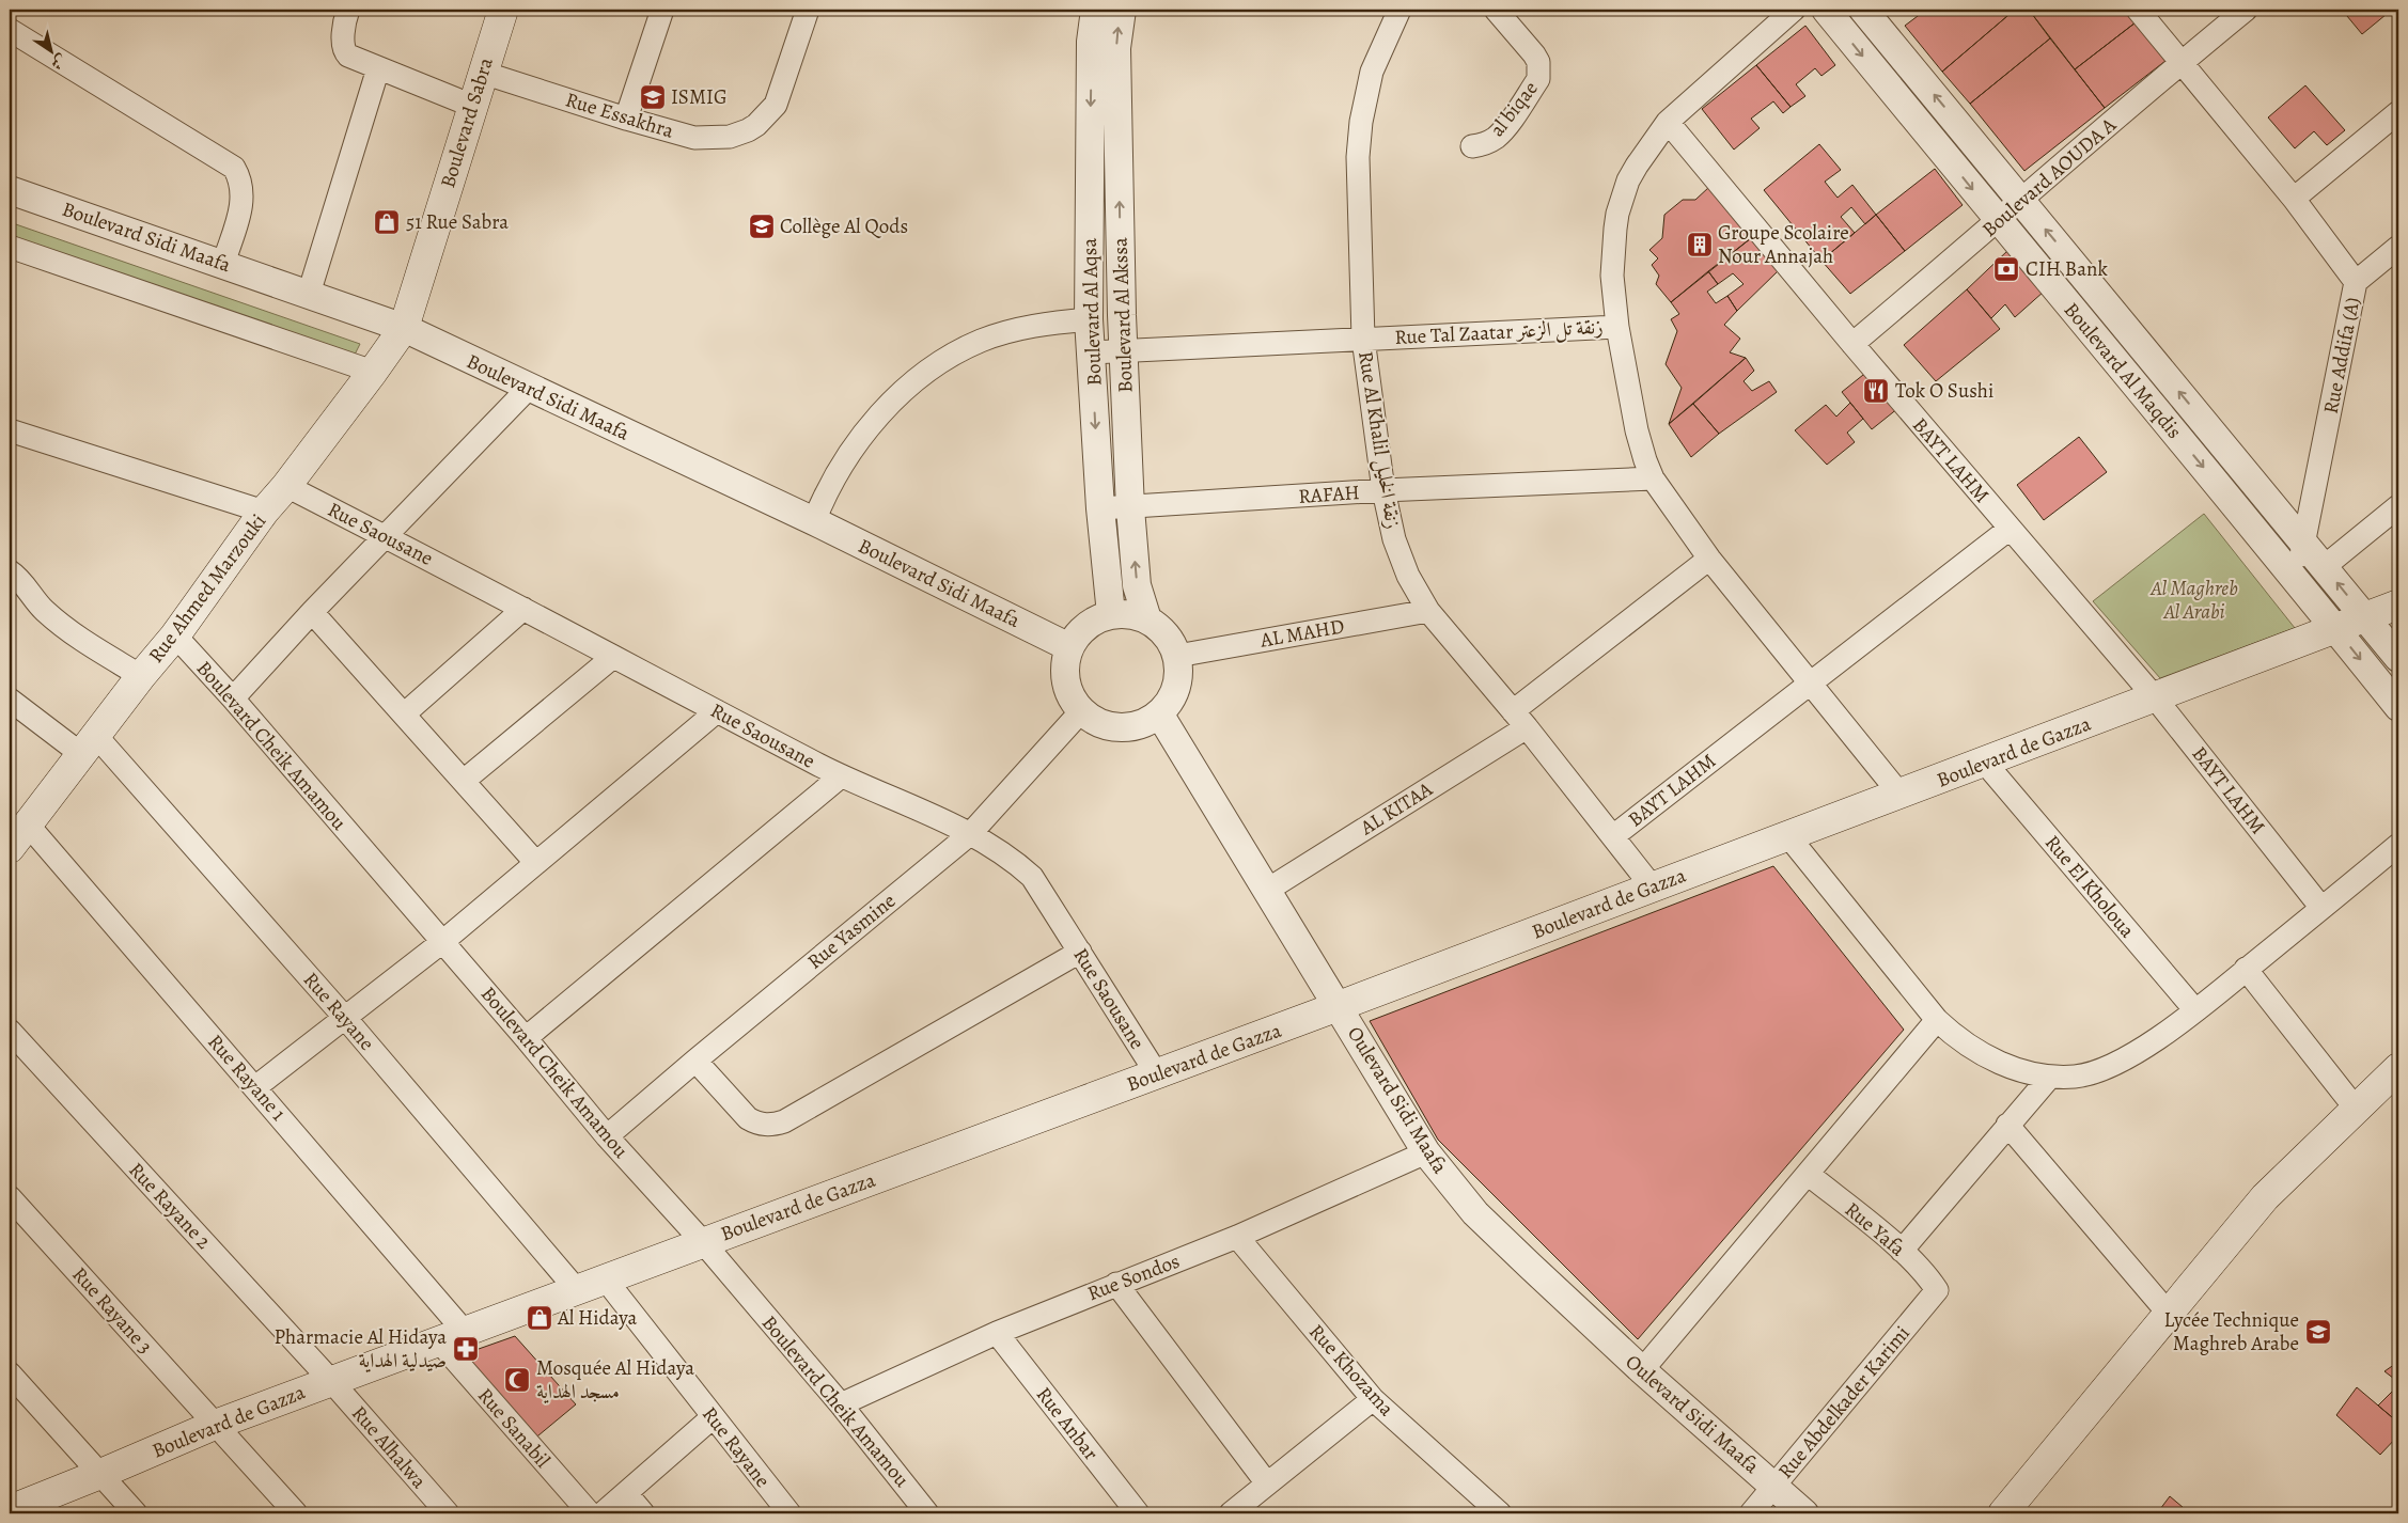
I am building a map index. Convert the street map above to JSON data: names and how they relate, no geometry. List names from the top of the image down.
{
  "streets": {
    "main road": ["Boulevard Sabra", "Rue Ahmed Marzouki", "Boulevard de Gazza"],
    "street": [
      "al biqae",
      "Rue Essakhra",
      "Boulevard AOUDA A",
      "Boulevard Sidi Maafa",
      "Boulevard Al Aqsa",
      "Boulevard Al Akssa",
      "Rue Tal Zaatar زنقة تل الزعتر",
      "Rue Addifa (A)",
      "Boulevard Al Maqdis",
      "Rue Al Khalil زنقة الخليل",
      "BAYT LAHM",
      "RAFAH",
      "Rue Saousane",
      "AL MAHD",
      "Boulevard Cheik Amamou",
      "AL KITAA",
      "Rue El Kholoua",
      "Rue Yasmine",
      "Rue Rayane",
      "Rue Rayane 1",
      "Oulevard Sidi Maafa",
      "Rue Rayane 2",
      "Rue Yafa",
      "Rue Sondos",
      "Rue Rayane 3",
      "Rue Khozama",
      "Rue Abdelkader Karimi",
      "Rue Anbar",
      "Rue Sanabil",
      "Rue Alhalwa"
    ]
  },
  "crossings": [
    ["Rue Essakhra", "Boulevard Sabra"],
    ["Boulevard Sabra", "Boulevard Sidi Maafa"],
    ["Boulevard Sabra", "Rue Ahmed Marzouki"],
    ["Boulevard AOUDA A", "Rue Addifa (A)"],
    ["Boulevard AOUDA A", "Boulevard Al Maqdis"],
    ["Boulevard AOUDA A", "BAYT LAHM"],
    ["Boulevard Sidi Maafa", "Boulevard Al Aqsa"],
    ["Boulevard Sidi Maafa", "Boulevard Al Akssa"],
    ["Boulevard Sidi Maafa", "Rue Ahmed Marzouki"],
    ["Boulevard Sidi Maafa", "AL MAHD"],
    ["Boulevard Sidi Maafa", "Rue Yasmine"],
    ["Boulevard Sidi Maafa", "Oulevard Sidi Maafa"],
    ["Boulevard Al Aqsa", "Boulevard Al Akssa"],
    ["Boulevard Al Aqsa", "Rue Tal Zaatar زنقة تل الزعتر"],
    ["Boulevard Al Aqsa", "RAFAH"],
    ["Boulevard Al Aqsa", "AL MAHD"],
    ["Boulevard Al Aqsa", "Rue Yasmine"],
    ["Boulevard Al Aqsa", "Oulevard Sidi Maafa"],
    ["Boulevard Al Akssa", "Rue Tal Zaatar زنقة تل الزعتر"],
    ["Boulevard Al Akssa", "RAFAH"],
    ["Boulevard Al Akssa", "AL MAHD"],
    ["Boulevard Al Akssa", "Rue Yasmine"],
    ["Boulevard Al Akssa", "Oulevard Sidi Maafa"],
    ["Rue Tal Zaatar زنقة تل الزعتر", "Rue Al Khalil زنقة الخليل"],
    ["Rue Addifa (A)", "Boulevard Al Maqdis"],
    ["Boulevard Al Maqdis", "Boulevard de Gazza"],
    ["Rue Al Khalil زنقة الخليل", "BAYT LAHM"],
    ["Rue Al Khalil زنقة الخليل", "RAFAH"],
    ["Rue Al Khalil زنقة الخليل", "AL MAHD"],
    ["Rue Al Khalil زنقة الخليل", "Boulevard de Gazza"],
    ["Rue Al Khalil زنقة الخليل", "AL KITAA"],
    ["BAYT LAHM", "Boulevard de Gazza"],
    ["Rue Saousane", "Rue Ahmed Marzouki"],
    ["Rue Saousane", "Boulevard de Gazza"],
    ["Rue Saousane", "Rue Yasmine"],
    ["Rue Ahmed Marzouki", "Boulevard Cheik Amamou"],
    ["Rue Ahmed Marzouki", "Rue Rayane"],
    ["Rue Ahmed Marzouki", "Rue Rayane 1"],
    ["AL MAHD", "Rue Yasmine"],
    ["AL MAHD", "Oulevard Sidi Maafa"],
    ["Boulevard Cheik Amamou", "Boulevard de Gazza"],
    ["Boulevard Cheik Amamou", "Rue Yasmine"],
    ["Boulevard Cheik Amamou", "Rue Sondos"],
    ["Boulevard de Gazza", "Rue El Kholoua"],
    ["Boulevard de Gazza", "Rue Rayane"],
    ["Boulevard de Gazza", "Rue Rayane 1"],
    ["Boulevard de Gazza", "Oulevard Sidi Maafa"],
    ["Boulevard de Gazza", "Rue Rayane 2"],
    ["Boulevard de Gazza", "Rue Rayane 3"],
    ["Boulevard de Gazza", "Rue Sanabil"],
    ["Boulevard de Gazza", "Rue Alhalwa"],
    ["AL KITAA", "Oulevard Sidi Maafa"],
    ["Rue Yasmine", "Oulevard Sidi Maafa"],
    ["Rue Rayane 1", "Rue Sanabil"],
    ["Oulevard Sidi Maafa", "Rue Sondos"],
    ["Oulevard Sidi Maafa", "Rue Abdelkader Karimi"],
    ["Rue Rayane 2", "Rue Alhalwa"],
    ["Rue Yafa", "Rue Abdelkader Karimi"],
    ["Rue Sondos", "Rue Khozama"],
    ["Rue Sondos", "Rue Anbar"]
  ],
  "one_way": ["Boulevard Al Aqsa", "Boulevard Al Akssa"],
  "parks": ["Al Maghreb Al Arabi"],
  "places": {
    "school or university": ["ISMIG", "Collège Al Qods", "Lycée Technique Maghreb Arabe"],
    "shop": ["51 Rue Sabra", "Al Hidaya"],
    "building": ["Groupe Scolaire Nour Annajah"],
    "bank": ["CIH Bank"],
    "restaurant": ["Tok O Sushi"],
    "pharmacy": ["Pharmacie Al Hidaya صيدلية الهداية"],
    "mosque": ["Mosquée Al Hidaya مسجد الهداية"]
  },
  "north": "bottom right"
}
